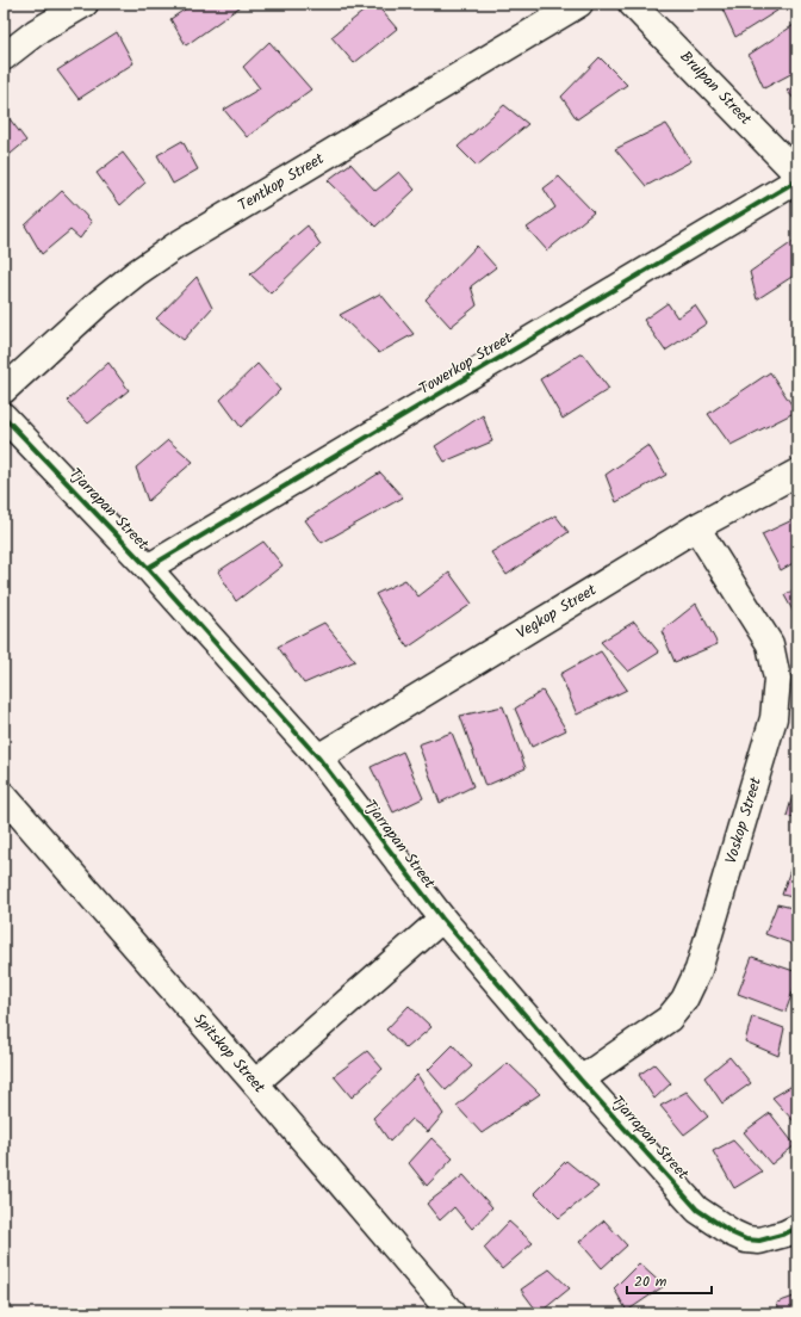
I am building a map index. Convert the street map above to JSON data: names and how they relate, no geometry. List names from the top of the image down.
{
  "streets": {
    "street": [
      "Brulpan Street",
      "Tentkop Street",
      "Towerkop Street",
      "Tjarrapan Street",
      "Vegkop Street",
      "Voskop Street",
      "Spitskop Street"
    ]
  },
  "crossings": [
    ["Towerkop Street", "Tjarrapan Street"],
    ["Tjarrapan Street", "Vegkop Street"],
    ["Tjarrapan Street", "Voskop Street"],
    ["Vegkop Street", "Voskop Street"]
  ],
  "scale_bar": "20 m"
}
